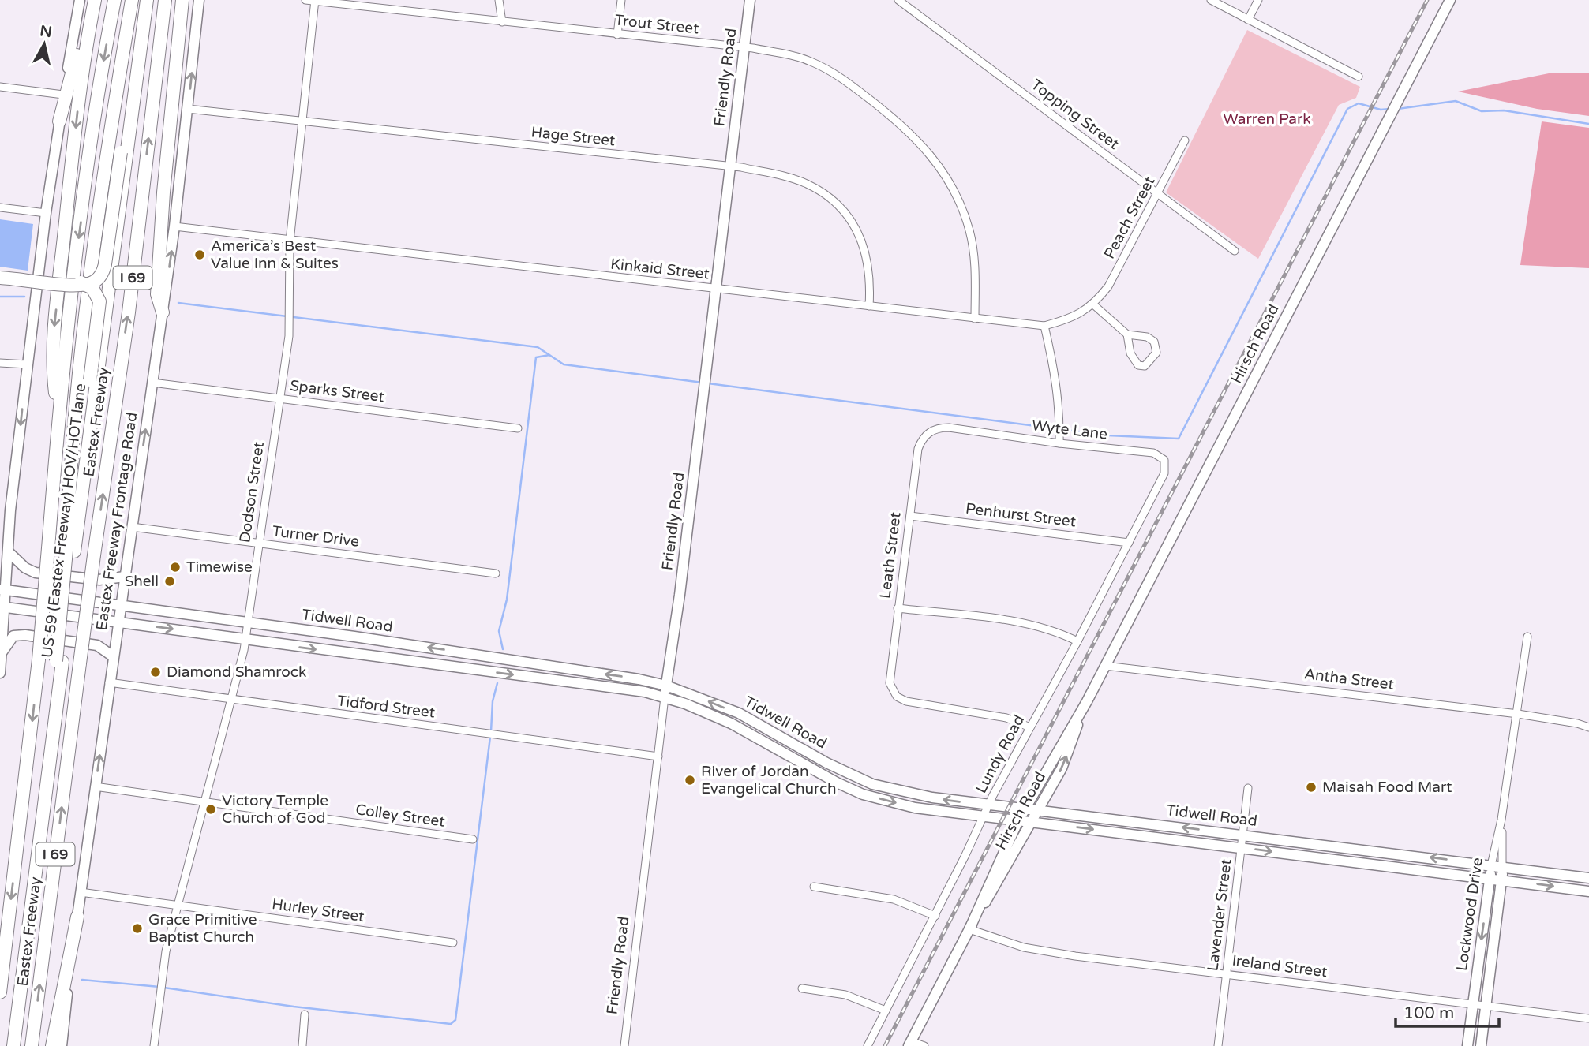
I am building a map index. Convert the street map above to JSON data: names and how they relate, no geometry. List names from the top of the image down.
{
  "streets": {
    "highway": ["I 69", "Eastex Freeway", "US 59 (Eastex Freeway) HOV/HOT lane"],
    "main road": [
      "Friendly Road",
      "Hirsch Road",
      "Eastex Freeway Frontage Road",
      "Tidwell Road",
      "Lockwood Drive"
    ],
    "street": [
      "Trout Street",
      "Topping Street",
      "Hage Street",
      "Peach Street",
      "Kinkaid Street",
      "Sparks Street",
      "Wyte Lane",
      "Dodson Street",
      "Penhurst Street",
      "Turner Drive",
      "Leath Street",
      "Antha Street",
      "Tidford Street",
      "Lundy Road",
      "Colley Street",
      "Hurley Street",
      "Lavender Street",
      "Ireland Street"
    ]
  },
  "crossings": [
    ["Trout Street", "Friendly Road"],
    ["Trout Street", "Kinkaid Street"],
    ["Trout Street", "Dodson Street"],
    ["Friendly Road", "Hage Street"],
    ["Friendly Road", "Kinkaid Street"],
    ["Friendly Road", "Tidwell Road"],
    ["Friendly Road", "Tidford Street"],
    ["Topping Street", "Peach Street"],
    ["Hage Street", "Kinkaid Street"],
    ["Hage Street", "Dodson Street"],
    ["Hage Street", "Eastex Freeway Frontage Road"],
    ["Peach Street", "Kinkaid Street"],
    ["Kinkaid Street", "Dodson Street"],
    ["Kinkaid Street", "Eastex Freeway Frontage Road"],
    ["Hirsch Road", "Tidwell Road"],
    ["Hirsch Road", "Antha Street"],
    ["Hirsch Road", "Ireland Street"],
    ["Sparks Street", "Dodson Street"],
    ["Sparks Street", "Eastex Freeway Frontage Road"],
    ["Eastex Freeway", "US 59 (Eastex Freeway) HOV/HOT lane"],
    ["Wyte Lane", "Leath Street"],
    ["Wyte Lane", "Lundy Road"],
    ["Dodson Street", "Turner Drive"],
    ["Dodson Street", "Tidwell Road"],
    ["Dodson Street", "Tidford Street"],
    ["Dodson Street", "Colley Street"],
    ["Dodson Street", "Hurley Street"],
    ["Penhurst Street", "Leath Street"],
    ["Penhurst Street", "Lundy Road"],
    ["Eastex Freeway Frontage Road", "Turner Drive"],
    ["Eastex Freeway Frontage Road", "Tidwell Road"],
    ["Eastex Freeway Frontage Road", "Tidford Street"],
    ["Eastex Freeway Frontage Road", "Colley Street"],
    ["Eastex Freeway Frontage Road", "Hurley Street"],
    ["Leath Street", "Lundy Road"],
    ["Tidwell Road", "Lundy Road"],
    ["Tidwell Road", "Lockwood Drive"],
    ["Tidwell Road", "Lavender Street"],
    ["Antha Street", "Lockwood Drive"],
    ["Lockwood Drive", "Ireland Street"],
    ["Lavender Street", "Ireland Street"]
  ],
  "one_way": ["Eastex Freeway Frontage Road"],
  "parks": ["Warren Park"],
  "places": [
    "America’s Best Value Inn & Suites",
    "Timewise",
    "Shell",
    "Diamond Shamrock",
    "River of Jordan Evangelical Church",
    "Maisah Food Mart",
    "Victory Temple Church of God",
    "Grace Primitive Baptist Church"
  ],
  "scale_bar": "100 m",
  "north": "top"
}
